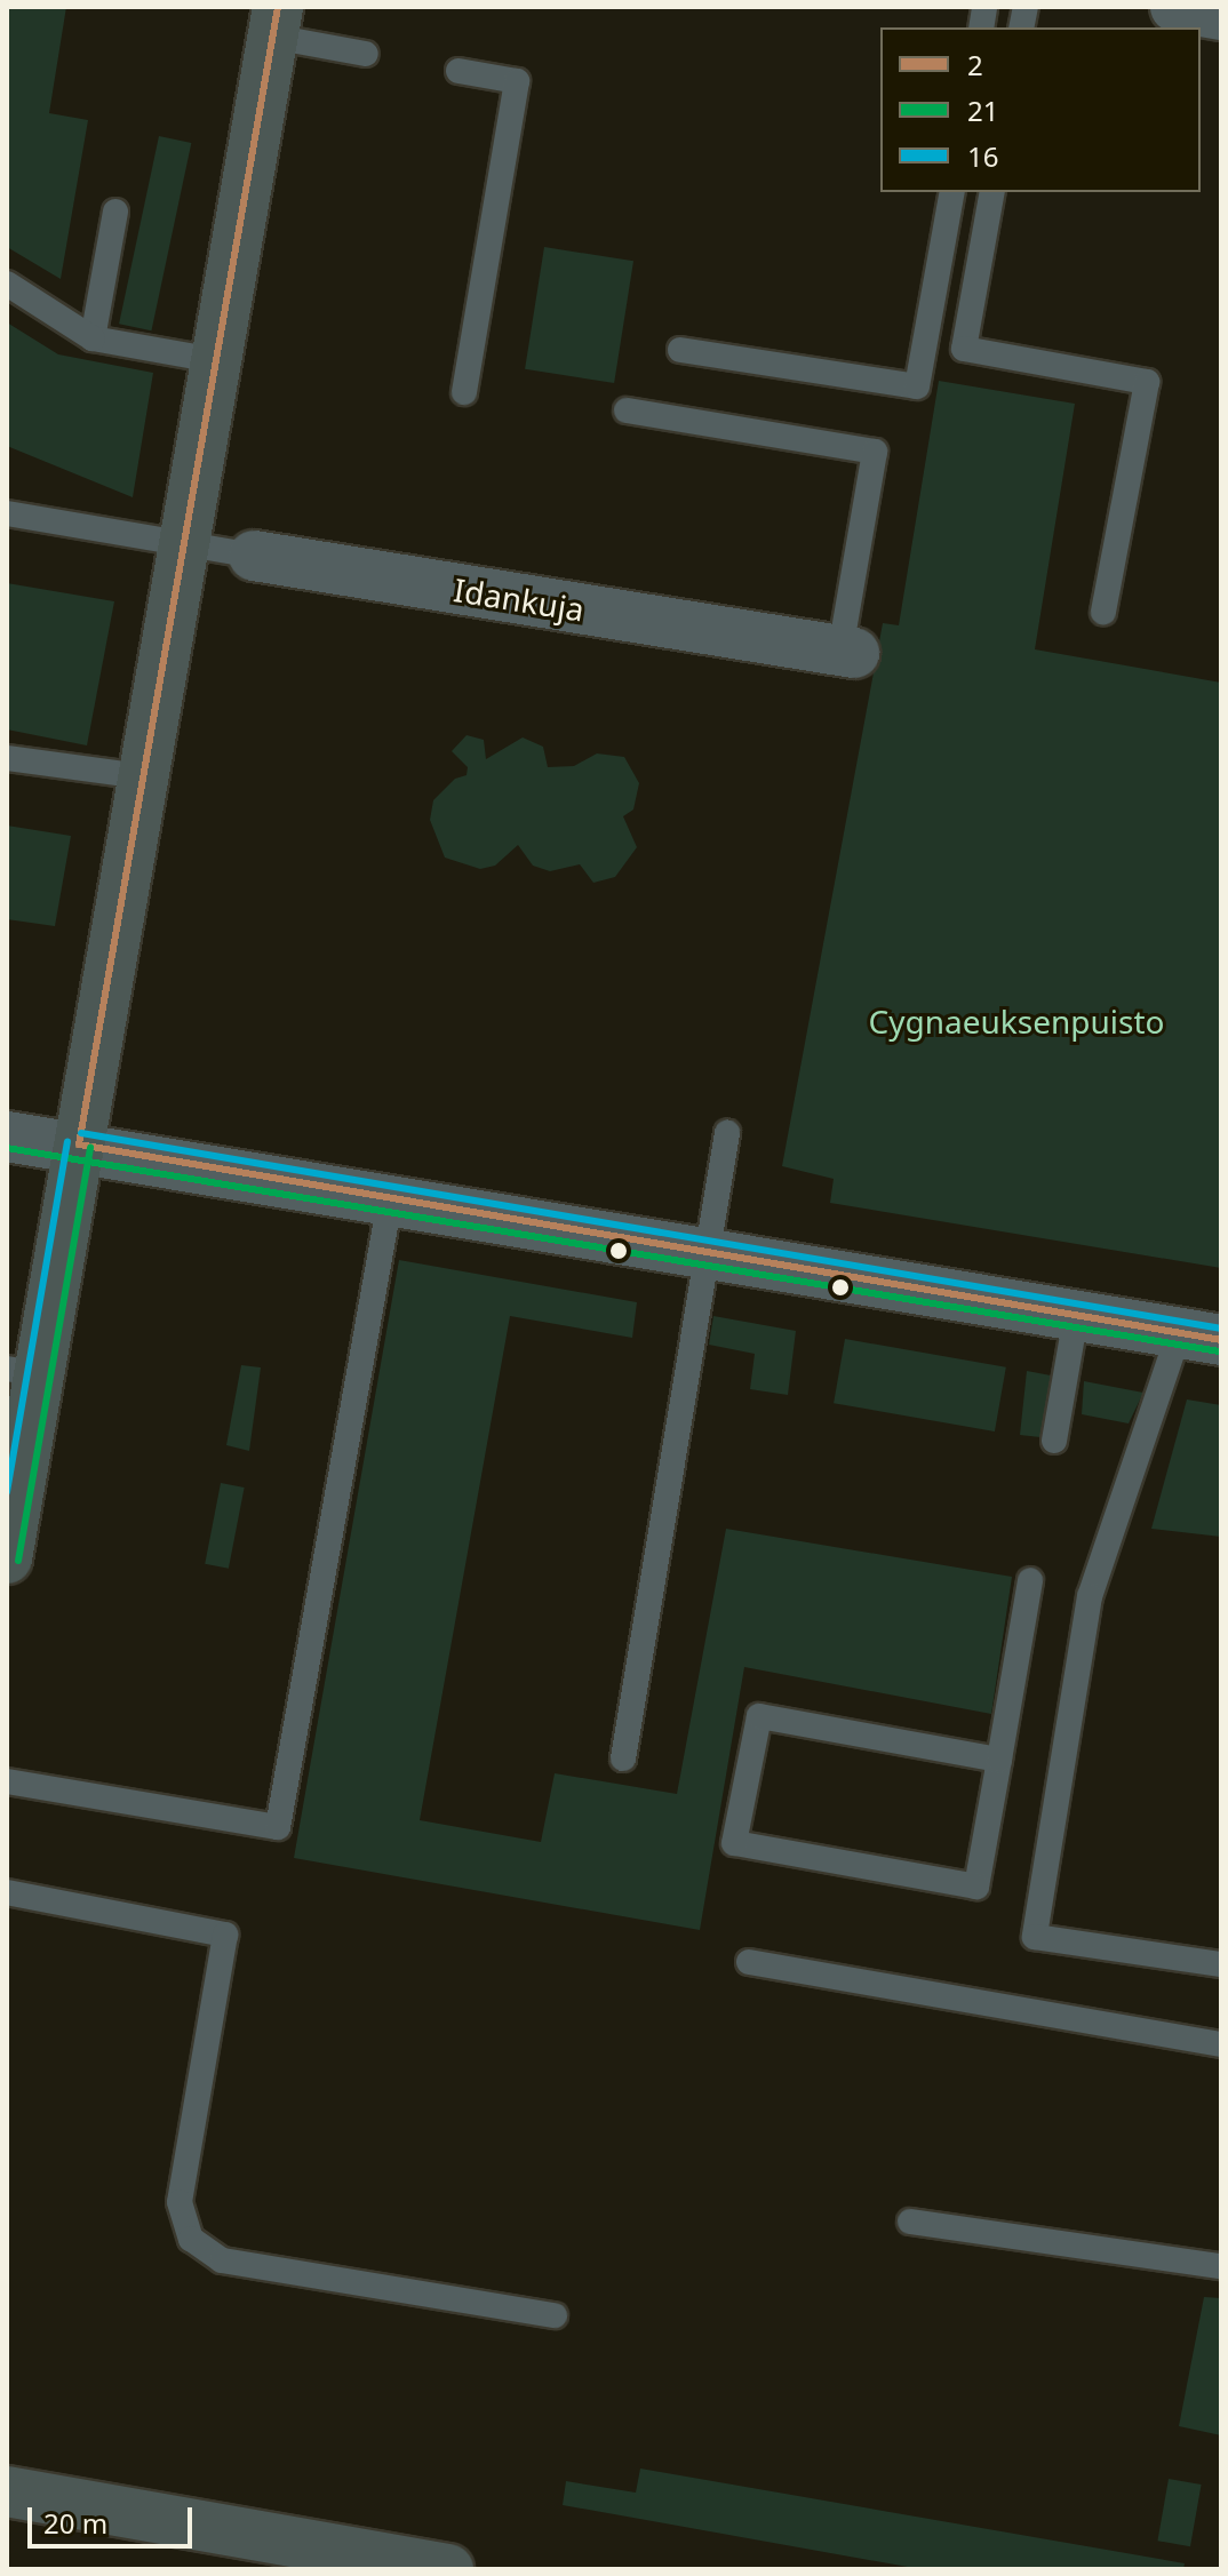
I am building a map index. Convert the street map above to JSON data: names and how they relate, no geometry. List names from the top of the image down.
{
  "streets": {
    "street": ["Idankuja"]
  },
  "parks": ["Cygnaeuksenpuisto"],
  "lines": ["transit line 2", "transit line 16", "transit line 21"],
  "legend": ["2", "21", "16"],
  "scale_bar": "20 m"
}
